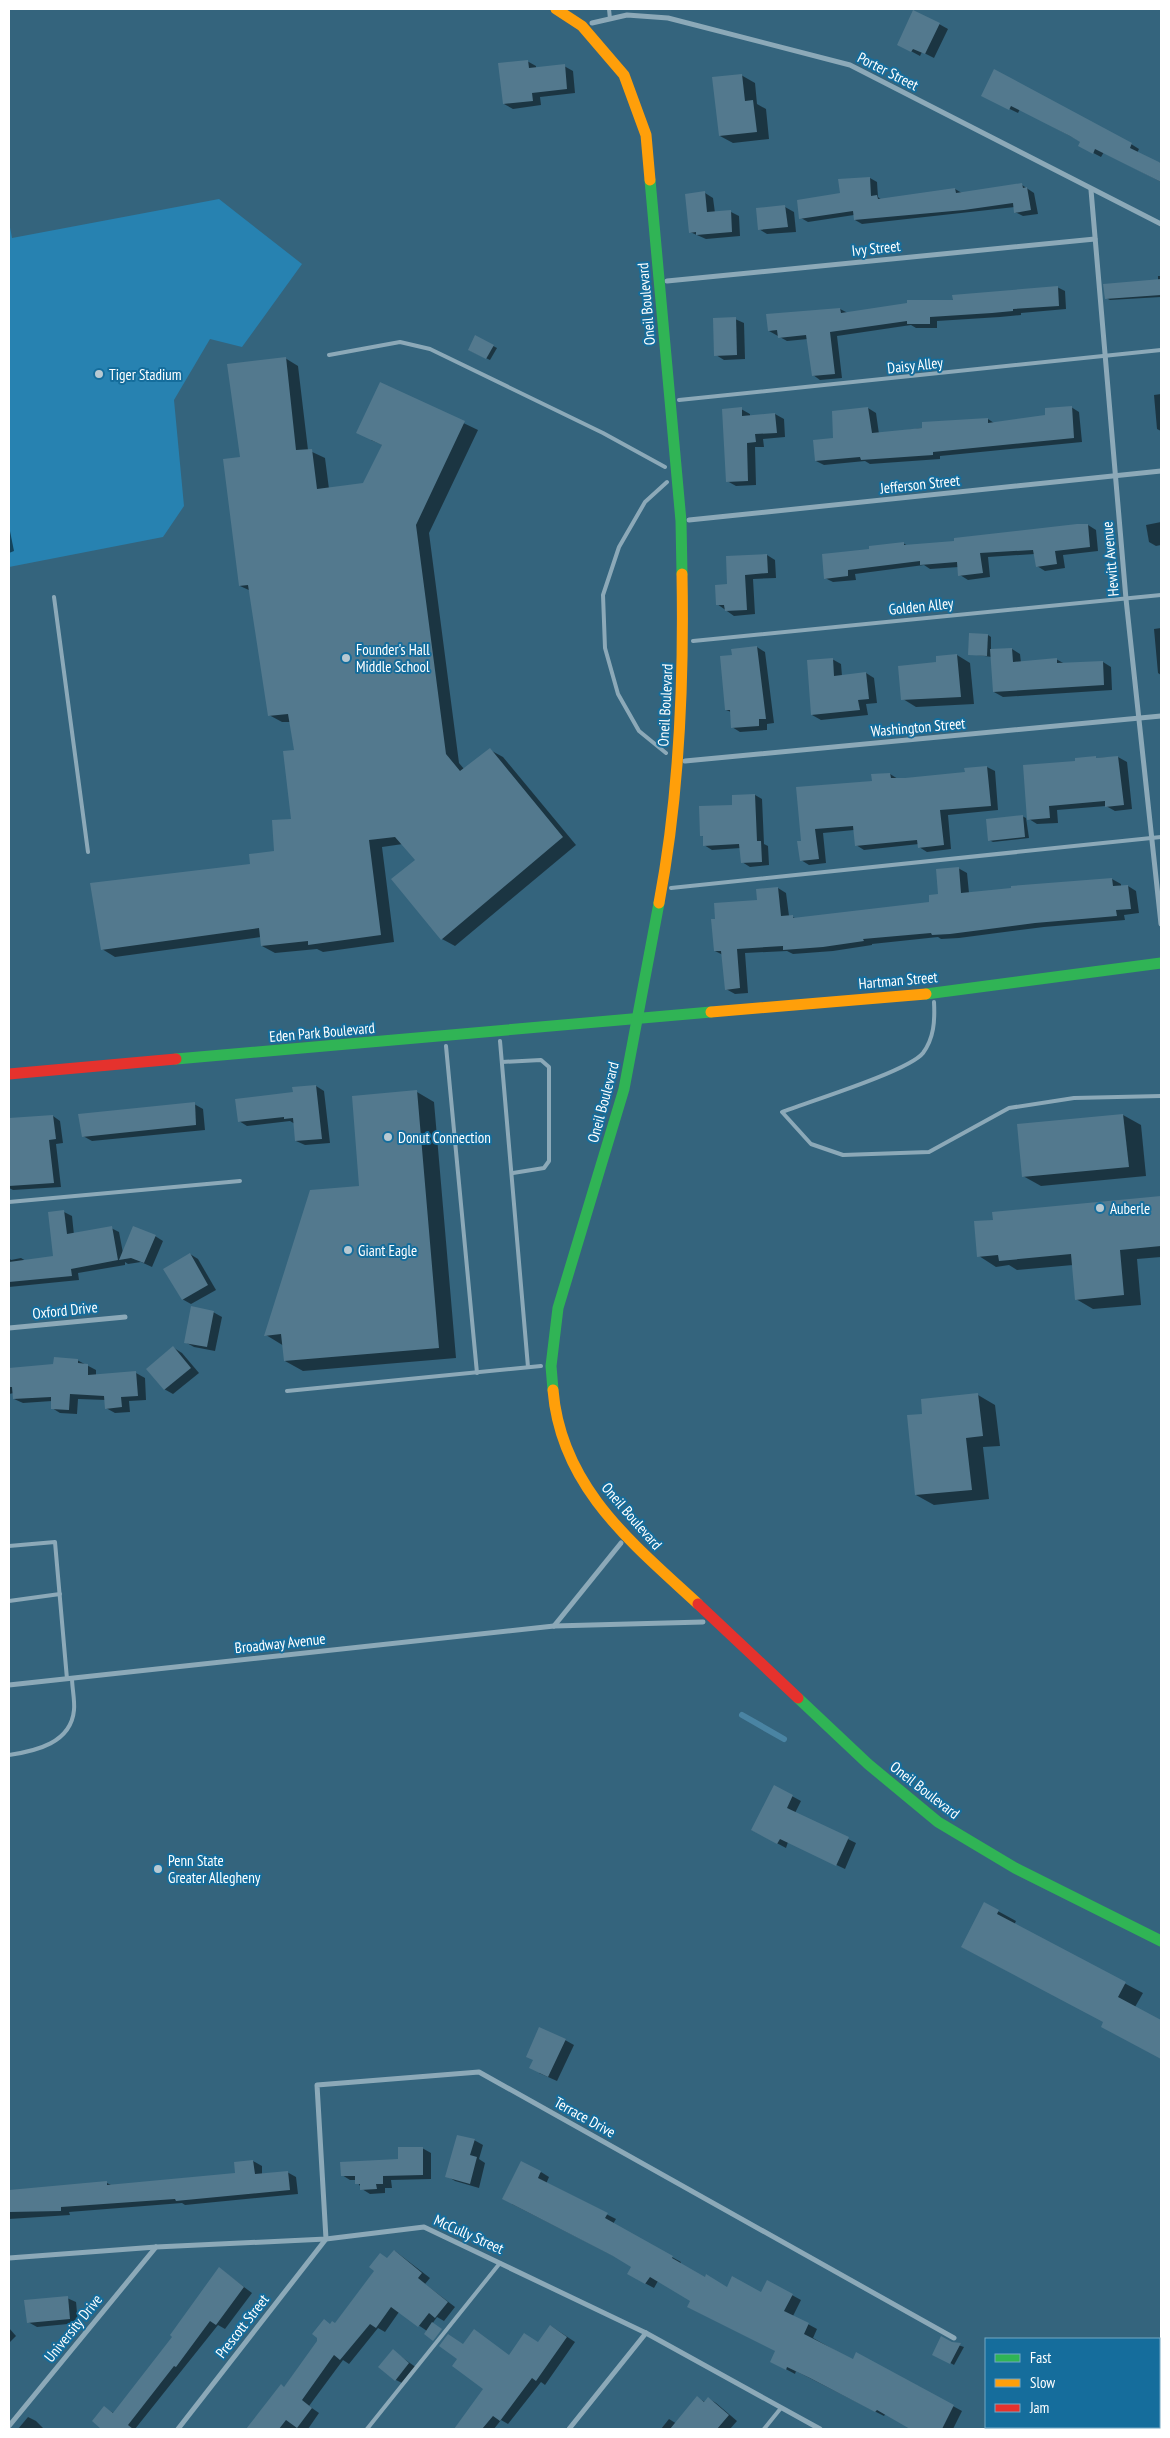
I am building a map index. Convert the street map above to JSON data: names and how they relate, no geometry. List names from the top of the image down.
{
  "streets": {
    "street": [
      "Porter Street",
      "Ivy Street",
      "Oneil Boulevard",
      "Jefferson Street",
      "Hewitt Avenue",
      "Washington Street",
      "Hartman Street",
      "Eden Park Boulevard",
      "Oxford Drive",
      "Broadway Avenue",
      "Terrace Drive",
      "McCully Street",
      "Prescott Street",
      "University Drive"
    ],
    "lane": ["Daisy Alley", "Golden Alley"]
  },
  "crossings": [
    ["Porter Street", "Oneil Boulevard"],
    ["Porter Street", "Hewitt Avenue"],
    ["Ivy Street", "Oneil Boulevard"],
    ["Ivy Street", "Hewitt Avenue"],
    ["Oneil Boulevard", "Daisy Alley"],
    ["Oneil Boulevard", "Jefferson Street"],
    ["Oneil Boulevard", "Golden Alley"],
    ["Oneil Boulevard", "Washington Street"],
    ["Oneil Boulevard", "Hartman Street"],
    ["Oneil Boulevard", "Eden Park Boulevard"],
    ["Oneil Boulevard", "Broadway Avenue"],
    ["Daisy Alley", "Hewitt Avenue"],
    ["Jefferson Street", "Hewitt Avenue"],
    ["Hewitt Avenue", "Golden Alley"],
    ["Hewitt Avenue", "Washington Street"],
    ["Hartman Street", "Eden Park Boulevard"],
    ["Terrace Drive", "McCully Street"],
    ["Terrace Drive", "Prescott Street"],
    ["McCully Street", "Prescott Street"],
    ["McCully Street", "University Drive"]
  ],
  "places": [
    "Tiger Stadium",
    "Founder's Hall Middle School",
    "Donut Connection",
    "Auberle",
    "Giant Eagle",
    "Penn State Greater Allegheny"
  ],
  "legend": ["Fast", "Slow", "Jam"]
}
